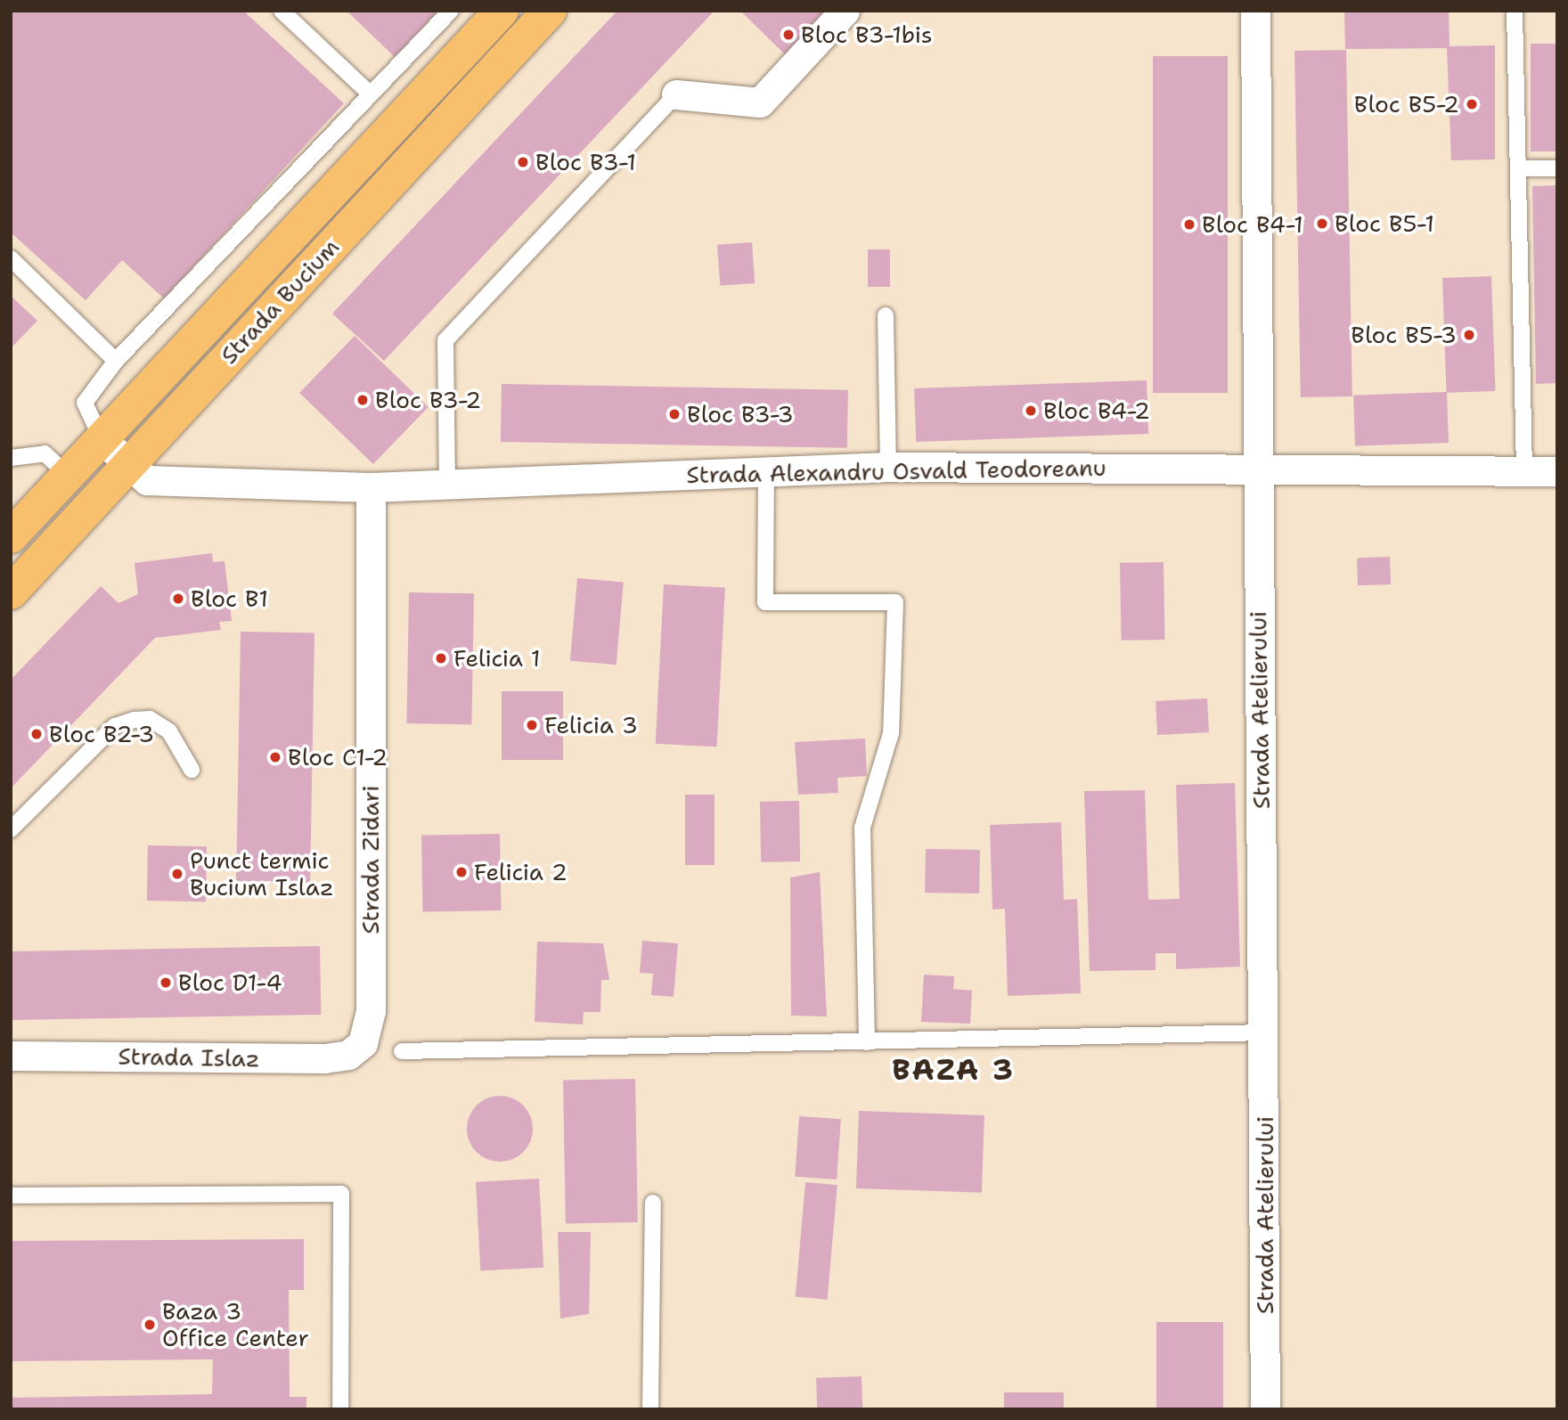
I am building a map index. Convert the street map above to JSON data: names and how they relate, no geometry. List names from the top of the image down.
{
  "streets": {
    "main road": ["Strada Bucium"],
    "street": [
      "Strada Alexandru Osvald Teodoreanu",
      "Strada Atelierului",
      "Strada Zidari",
      "Strada Islaz"
    ]
  },
  "crossings": [
    ["Strada Bucium", "Strada Alexandru Osvald Teodoreanu"],
    ["Strada Alexandru Osvald Teodoreanu", "Strada Atelierului"],
    ["Strada Alexandru Osvald Teodoreanu", "Strada Zidari"],
    ["Strada Zidari", "Strada Islaz"]
  ],
  "districts": ["BAZA 3"],
  "places": [
    "Bloc B3-1bis",
    "Bloc B5-2",
    "Bloc B3-1",
    "Bloc B5-1",
    "Bloc B4-1",
    "Bloc B5-3",
    "Bloc B3-2",
    "Bloc B4-2",
    "Bloc B3-3",
    "Bloc B1",
    "Felicia 1",
    "Felicia 3",
    "Bloc B2-3",
    "Bloc C1-2",
    "Felicia 2",
    "Punct termic Bucium Islaz",
    "Bloc D1-4",
    "Baza 3 Office Center"
  ]
}
